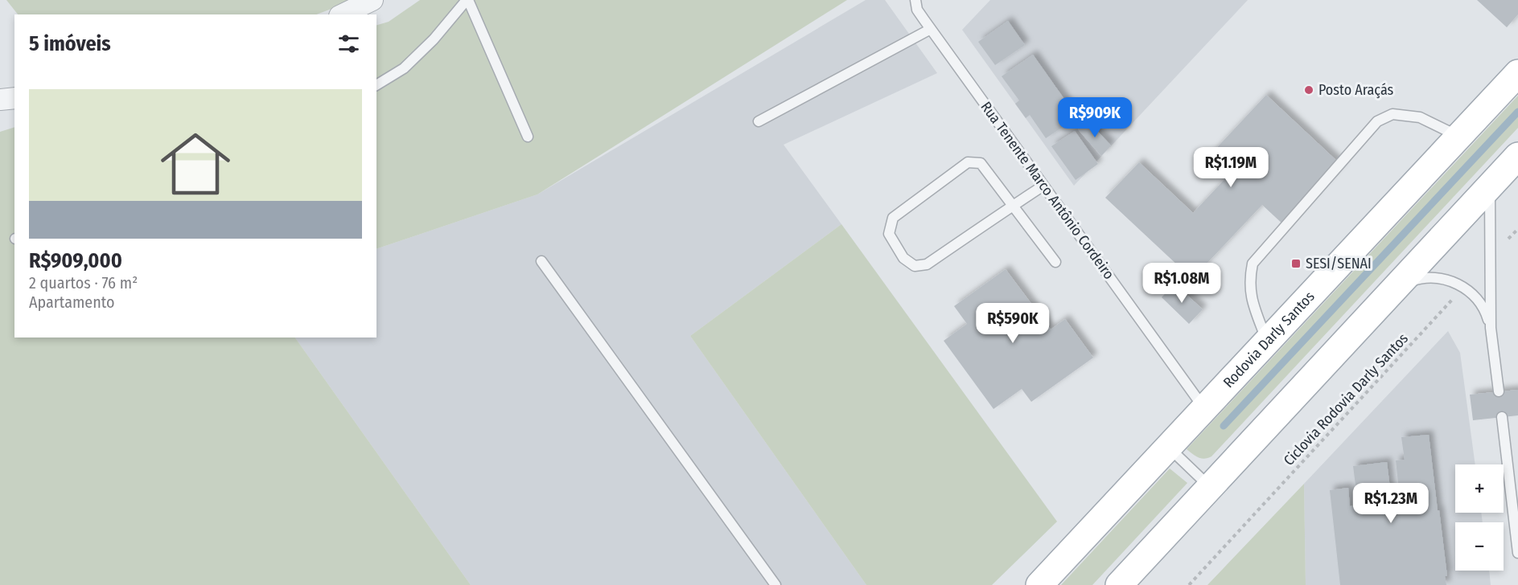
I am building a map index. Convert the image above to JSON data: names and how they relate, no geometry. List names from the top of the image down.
{
  "streets": {
    "main road": ["Rodovia Darly Santos"],
    "lane": ["Rua Tenente Marco Antônio Cordeiro"],
    "path": ["Ciclovia Rodovia Darly Santos"]
  },
  "crossings": [
    ["Rua Tenente Marco Antônio Cordeiro", "Rodovia Darly Santos"]
  ],
  "places": {
    "other": ["Posto Araçás"],
    "transit": ["SESI/SENAI"]
  },
  "page": {
    "heading": "5 imóveis",
    "list": [
      {
        "name": "R$909,000",
        "note": "2 quartos · 76 m² · Apartamento"
      }
    ],
    "price": [
      "R$909K",
      "R$1.19M",
      "R$1.08M",
      "R$590K",
      "R$1.23M"
    ],
    "map_buttons": ["+", "−"]
  }
}
